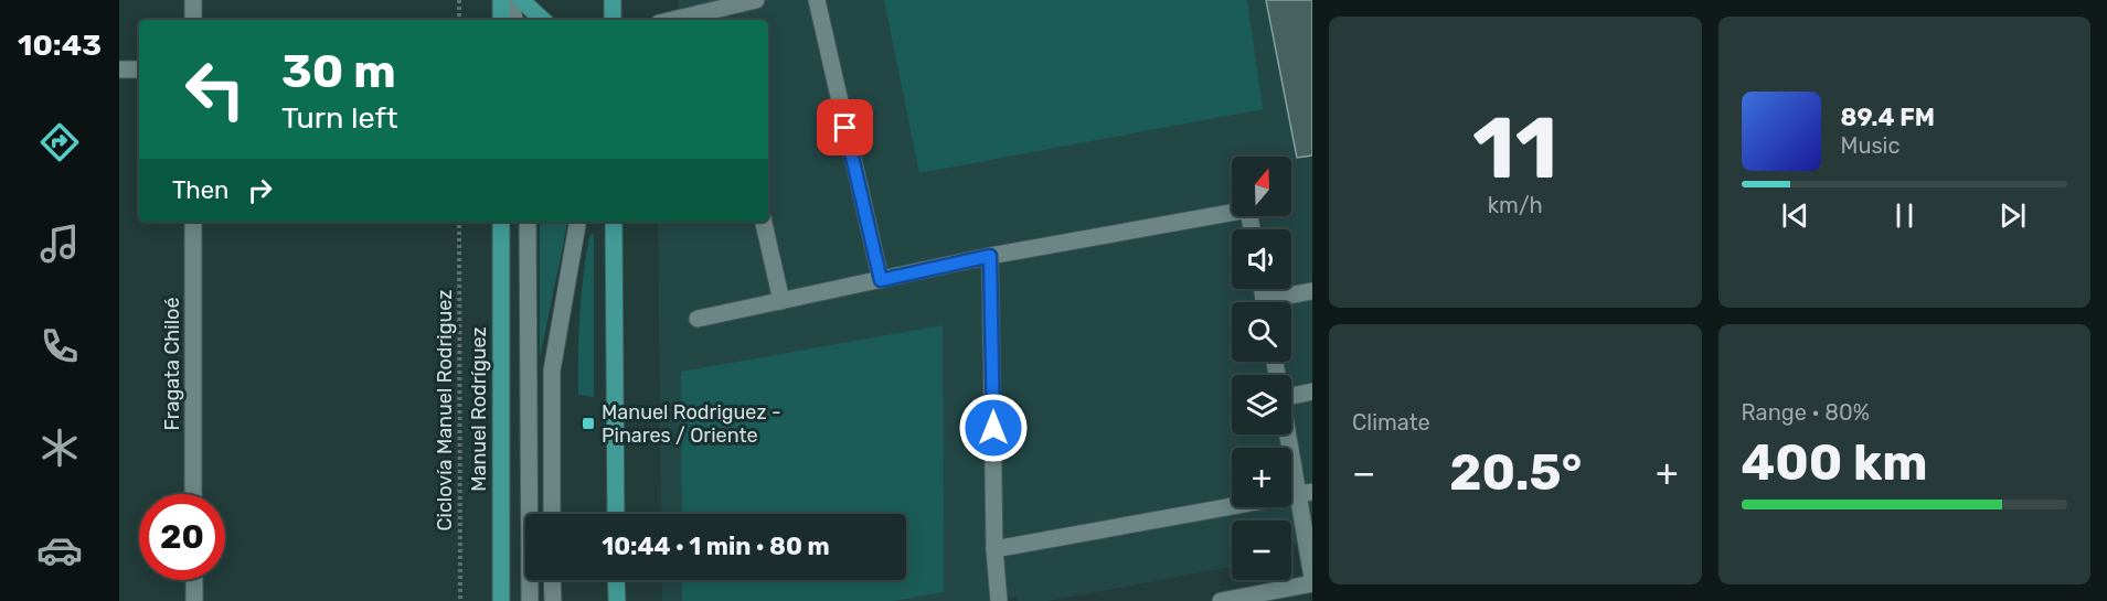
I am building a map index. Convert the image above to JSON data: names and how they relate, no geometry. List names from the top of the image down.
{
  "streets": {
    "main road": ["Manuel Rodríguez"],
    "street": ["Fragata Chiloé"],
    "path": ["Ciclovía Manuel Rodriguez"]
  },
  "places": {
    "transit": ["Manuel Rodriguez - Pinares / Oriente"]
  },
  "north": "top",
  "page": {
    "tabs": "10:43",
    "tile": [
      ["11", "km/h"],
      "Climate",
      ["Range · 80%", "400 km"]
    ],
    "turn": ["30 m", "Turn left"],
    "song": ["89.4 FM", "Music"],
    "map_buttons": ["+", "−"],
    "then": "Then",
    "heat": ["−", "20.5°", "+"],
    "limit": "20",
    "trip": "10:44 · 1 min · 80 m"
  }
}
